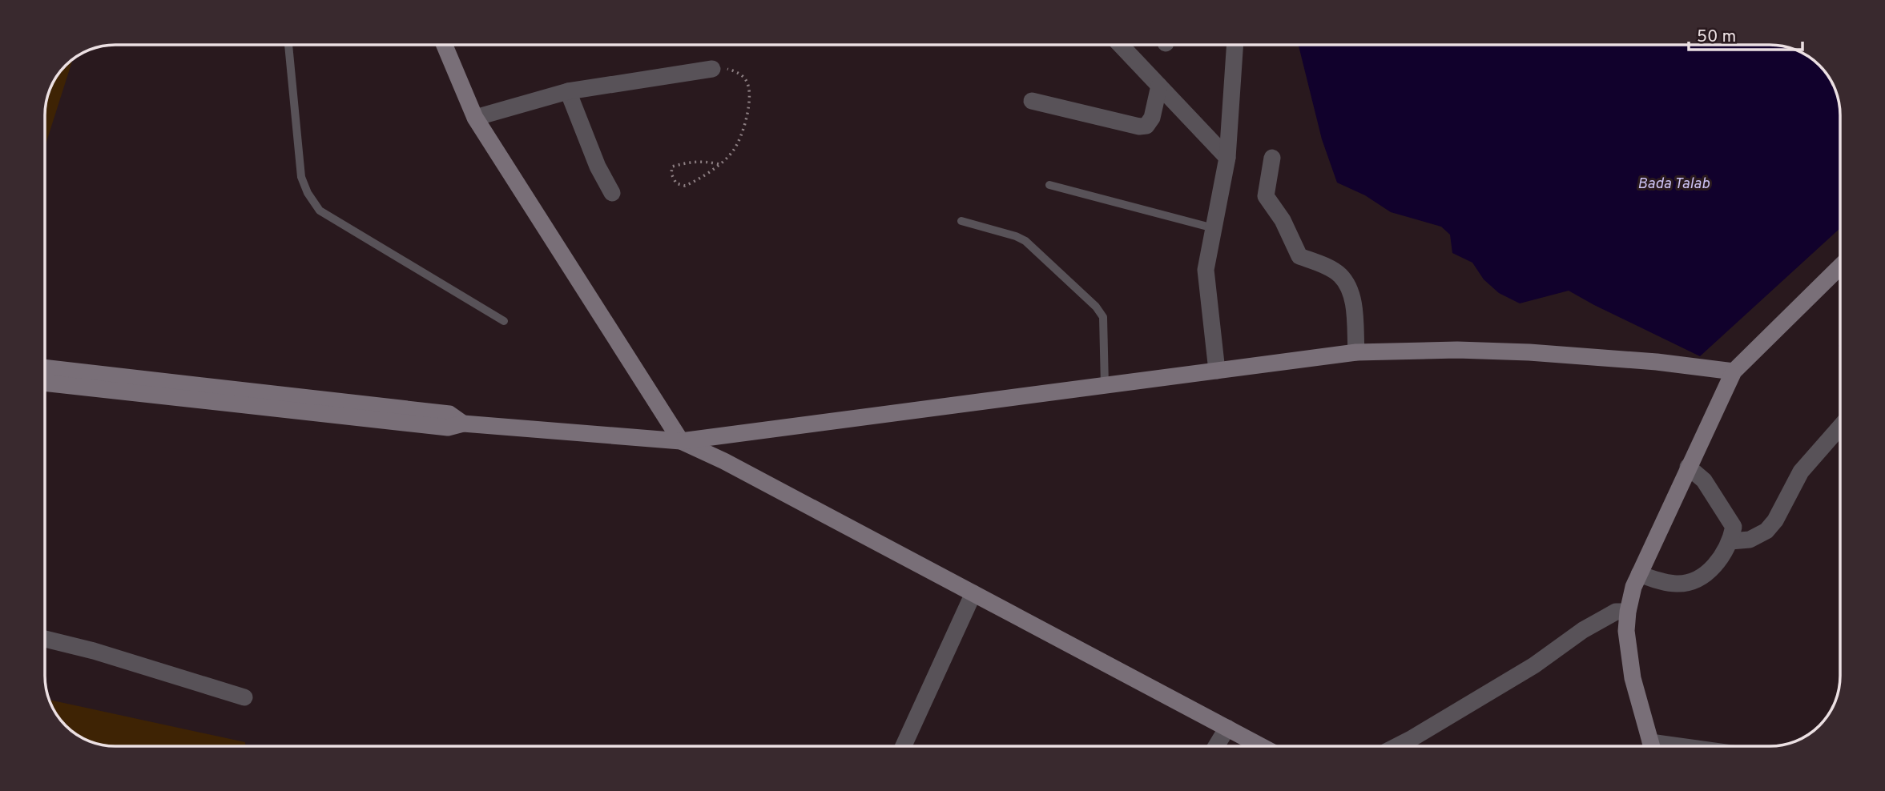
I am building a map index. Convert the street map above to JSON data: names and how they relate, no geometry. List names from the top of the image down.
{
  "water": ["Bada Talab"],
  "scale_bar": "50 m"
}
